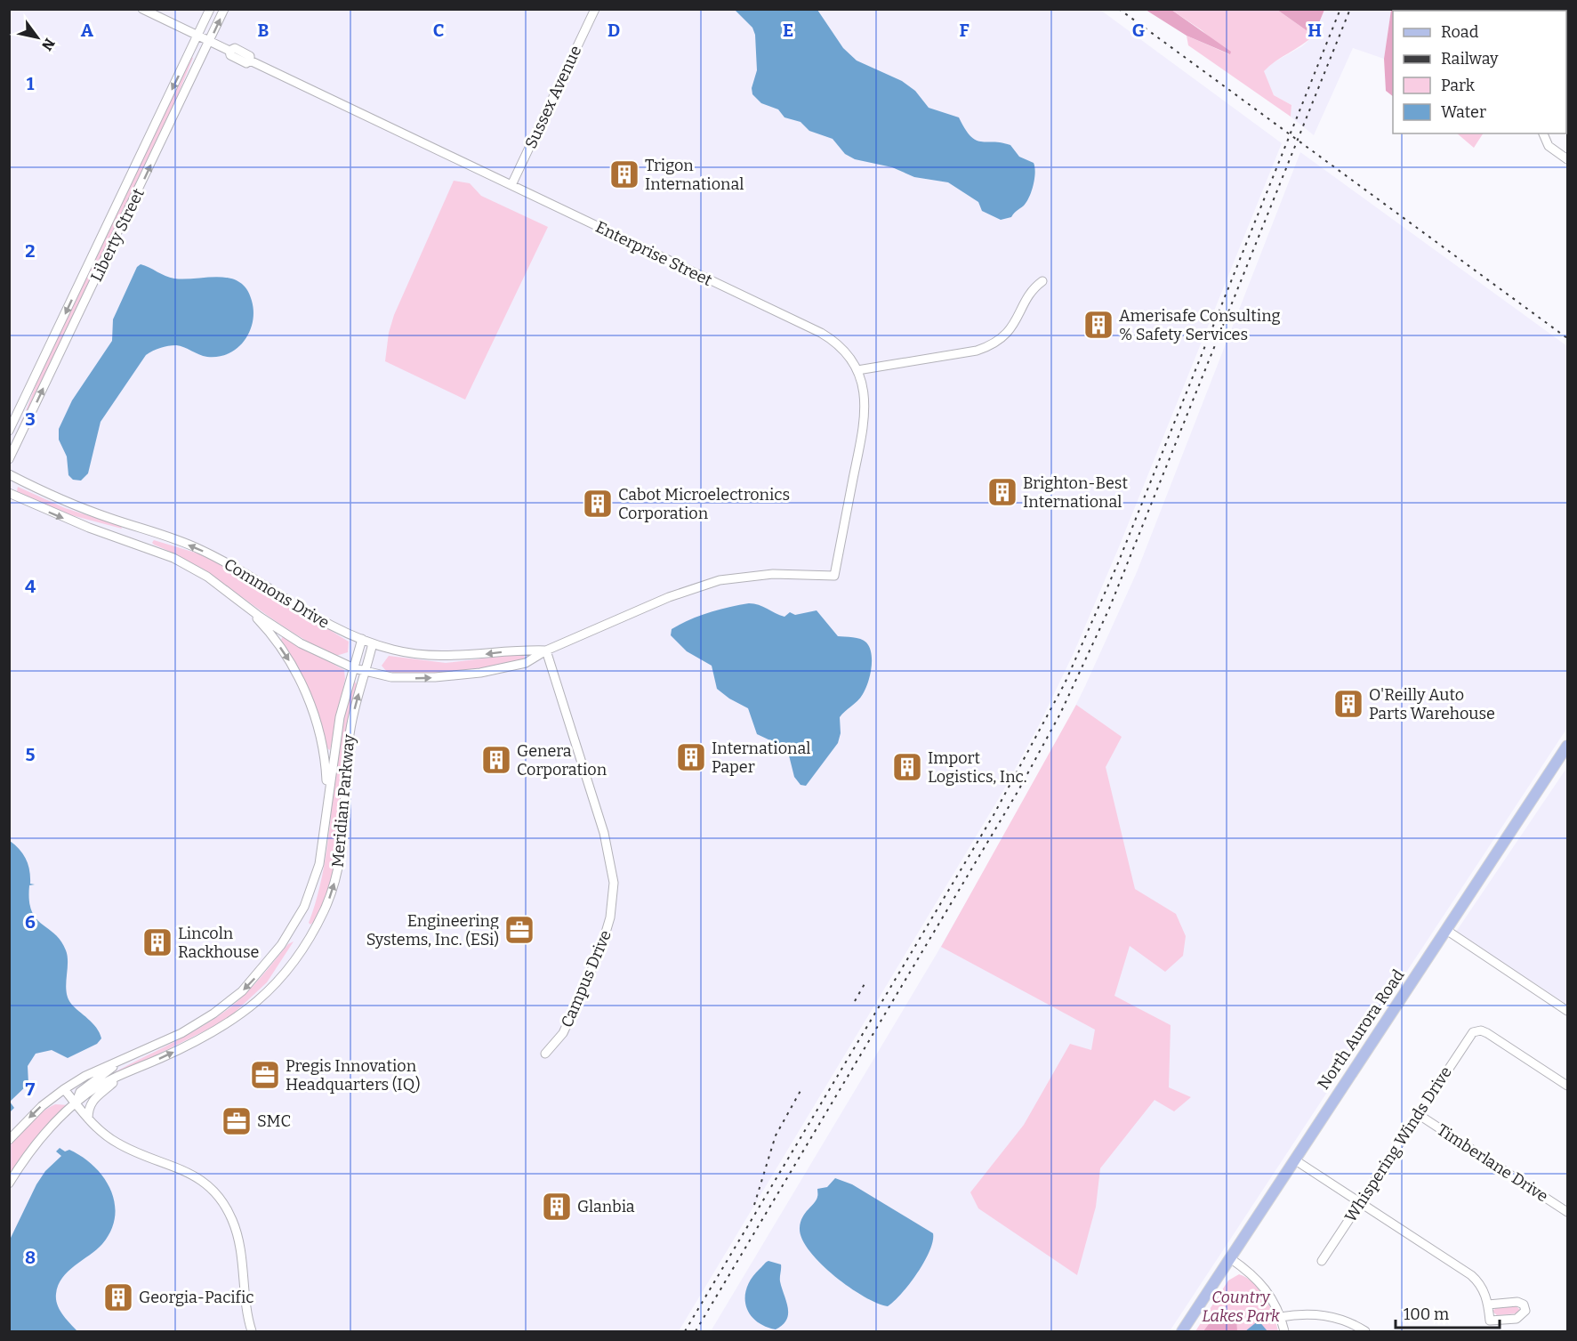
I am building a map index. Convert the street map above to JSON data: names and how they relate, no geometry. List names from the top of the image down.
{
  "streets": {
    "main road": ["North Aurora Road"],
    "street": [
      "Sussex Avenue",
      "Liberty Street",
      "Enterprise Street",
      "Commons Drive",
      "Meridian Parkway",
      "Campus Drive",
      "Whispering Winds Drive",
      "Timberlane Drive"
    ]
  },
  "crossings": [
    ["Sussex Avenue", "Enterprise Street"],
    ["Liberty Street", "Enterprise Street"],
    ["Enterprise Street", "Commons Drive"],
    ["Enterprise Street", "Campus Drive"],
    ["Commons Drive", "Meridian Parkway"],
    ["Commons Drive", "Campus Drive"],
    ["Whispering Winds Drive", "Timberlane Drive"]
  ],
  "parks": ["Country Lakes Park"],
  "places": {
    "building": [
      "Trigon International",
      "Amerisafe Consulting % Safety Services",
      "Brighton-Best International",
      "Cabot Microelectronics Corporation",
      "O'Reilly Auto Parts Warehouse",
      "International Paper",
      "Genera Corporation",
      "Import Logistics, Inc.",
      "Lincoln Rackhouse",
      "Glanbia",
      "Georgia-Pacific"
    ],
    "office": ["Engineering Systems, Inc. (ESi)", "Pregis Innovation Headquarters (IQ)", "SMC"]
  },
  "legend": [
    "Road",
    "Railway",
    "Park",
    "Water"
  ],
  "scale_bar": "100 m",
  "north": "bottom right",
  "grid": {
    "columns": [
      "A",
      "B",
      "C",
      "D",
      "E",
      "F",
      "G",
      "H"
    ],
    "rows": [
      "1",
      "2",
      "3",
      "4",
      "5",
      "6",
      "7",
      "8"
    ]
  }
}
